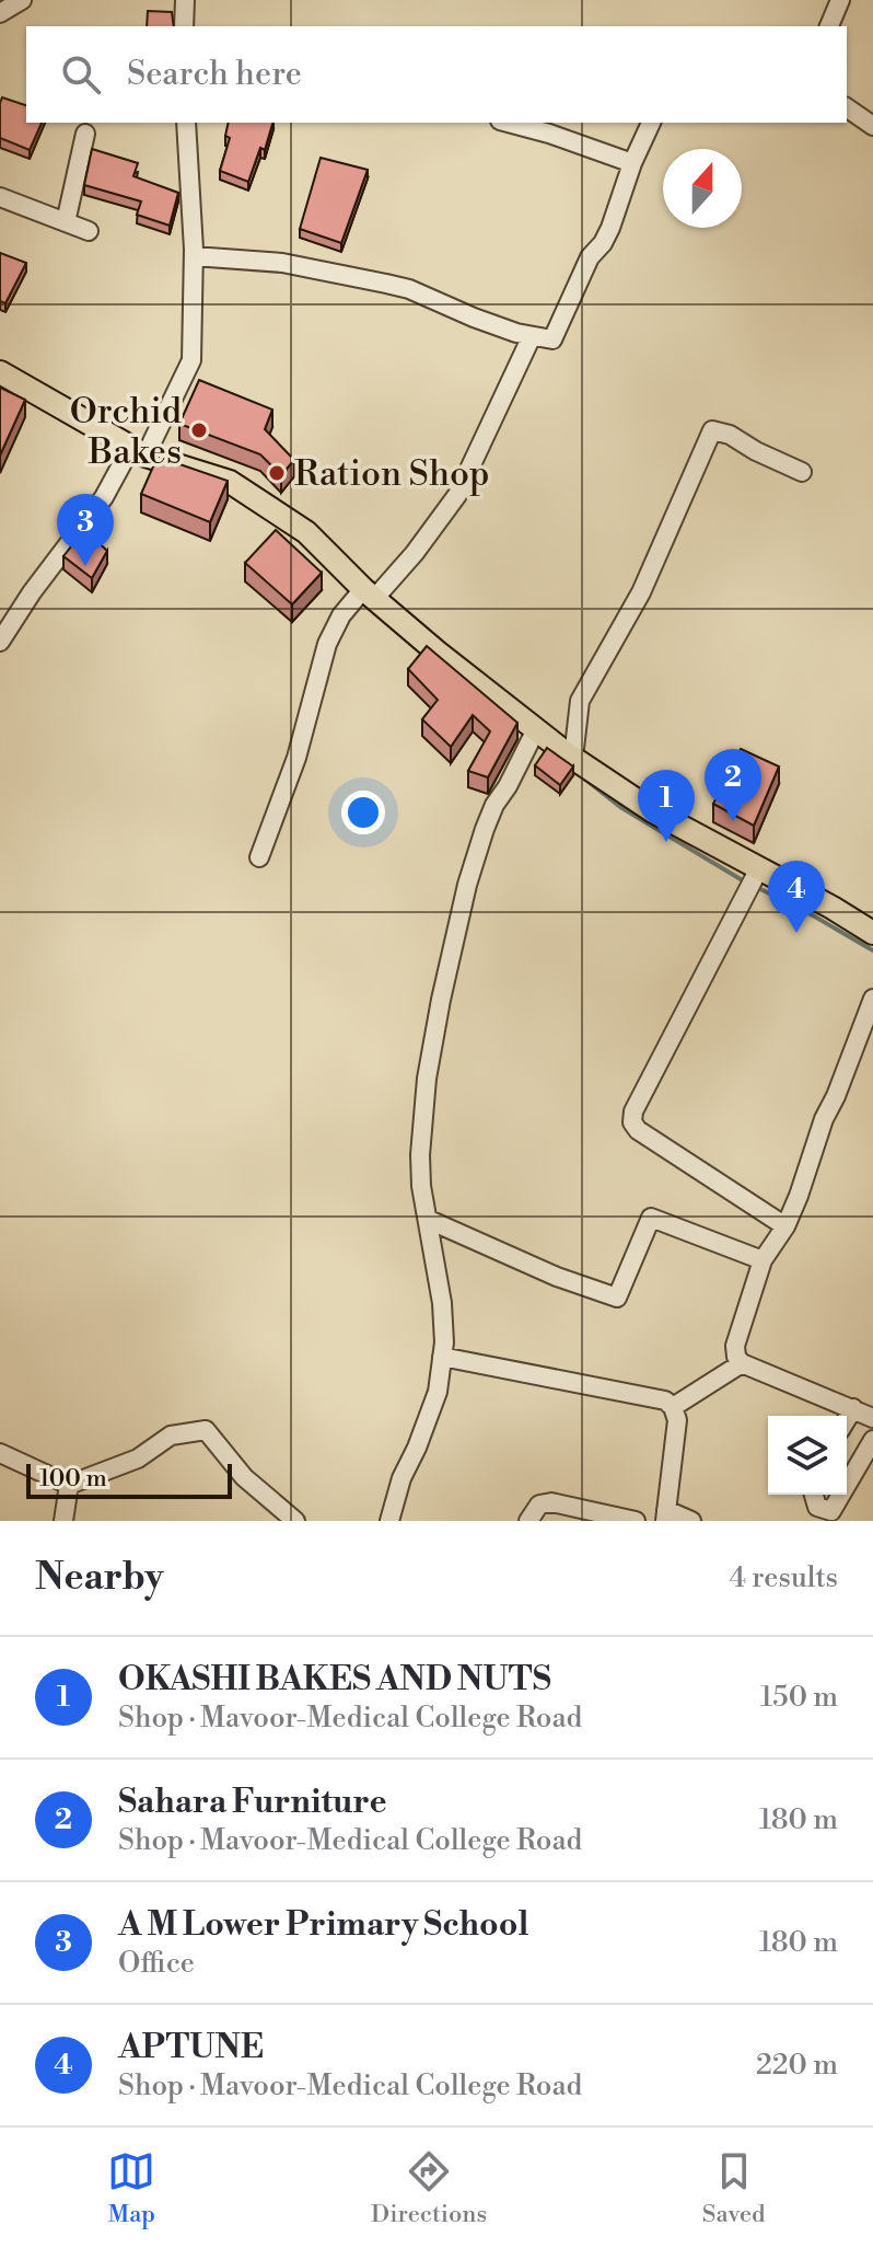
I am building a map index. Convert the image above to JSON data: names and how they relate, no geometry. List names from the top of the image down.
{
  "places": ["Orchid Bakes", "Ration Shop"],
  "scale_bar": "100 m",
  "north": "top",
  "page": {
    "search": "Search here",
    "pins": [
      "3",
      "2",
      "1",
      "4"
    ],
    "scale": "100 m",
    "heading": ["Nearby", "4 results"],
    "list": [
      {
        "mark": "1",
        "name": "OKASHI BAKES AND NUTS",
        "note": "Shop · Mavoor-Medical College Road",
        "value": "150 m"
      },
      {
        "mark": "2",
        "name": "Sahara Furniture",
        "note": "Shop · Mavoor-Medical College Road",
        "value": "180 m"
      },
      {
        "mark": "3",
        "name": "A M Lower Primary School",
        "note": "Office",
        "value": "180 m"
      },
      {
        "mark": "4",
        "name": "APTUNE",
        "note": "Shop · Mavoor-Medical College Road",
        "value": "220 m"
      }
    ],
    "nav": ["Map", "Directions", "Saved"]
  }
}
